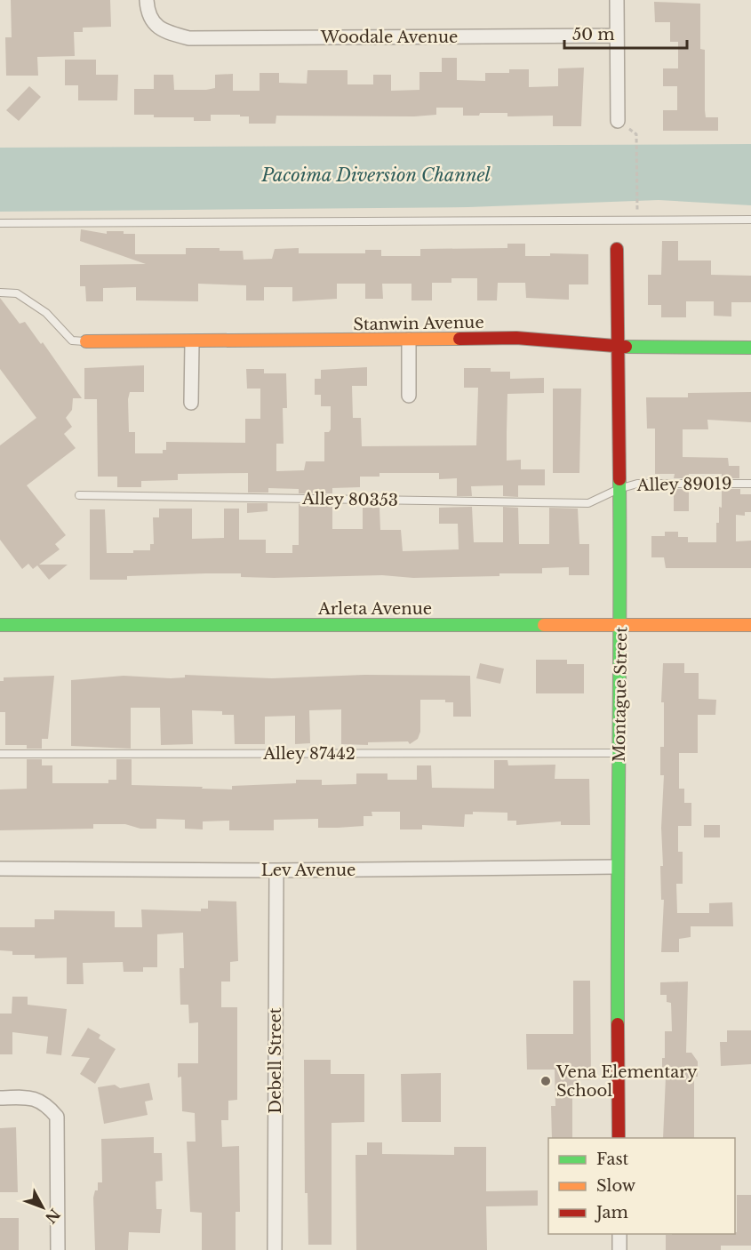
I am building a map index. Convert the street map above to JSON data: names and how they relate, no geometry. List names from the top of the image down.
{
  "streets": {
    "street": [
      "Woodale Avenue",
      "Stanwin Avenue",
      "Arleta Avenue",
      "Montague Street",
      "Lev Avenue",
      "Debell Street"
    ],
    "lane": ["Alley 89019", "Alley 80353", "Alley 87442"]
  },
  "crossings": [
    ["Stanwin Avenue", "Montague Street"],
    ["Alley 89019", "Alley 80353"],
    ["Alley 89019", "Montague Street"],
    ["Alley 80353", "Montague Street"],
    ["Arleta Avenue", "Montague Street"],
    ["Montague Street", "Alley 87442"],
    ["Montague Street", "Lev Avenue"],
    ["Lev Avenue", "Debell Street"]
  ],
  "water": ["Pacoima Diversion Channel"],
  "places": ["Vena Elementary School"],
  "legend": ["Fast", "Slow", "Jam"],
  "scale_bar": "50 m",
  "north": "bottom right"
}
